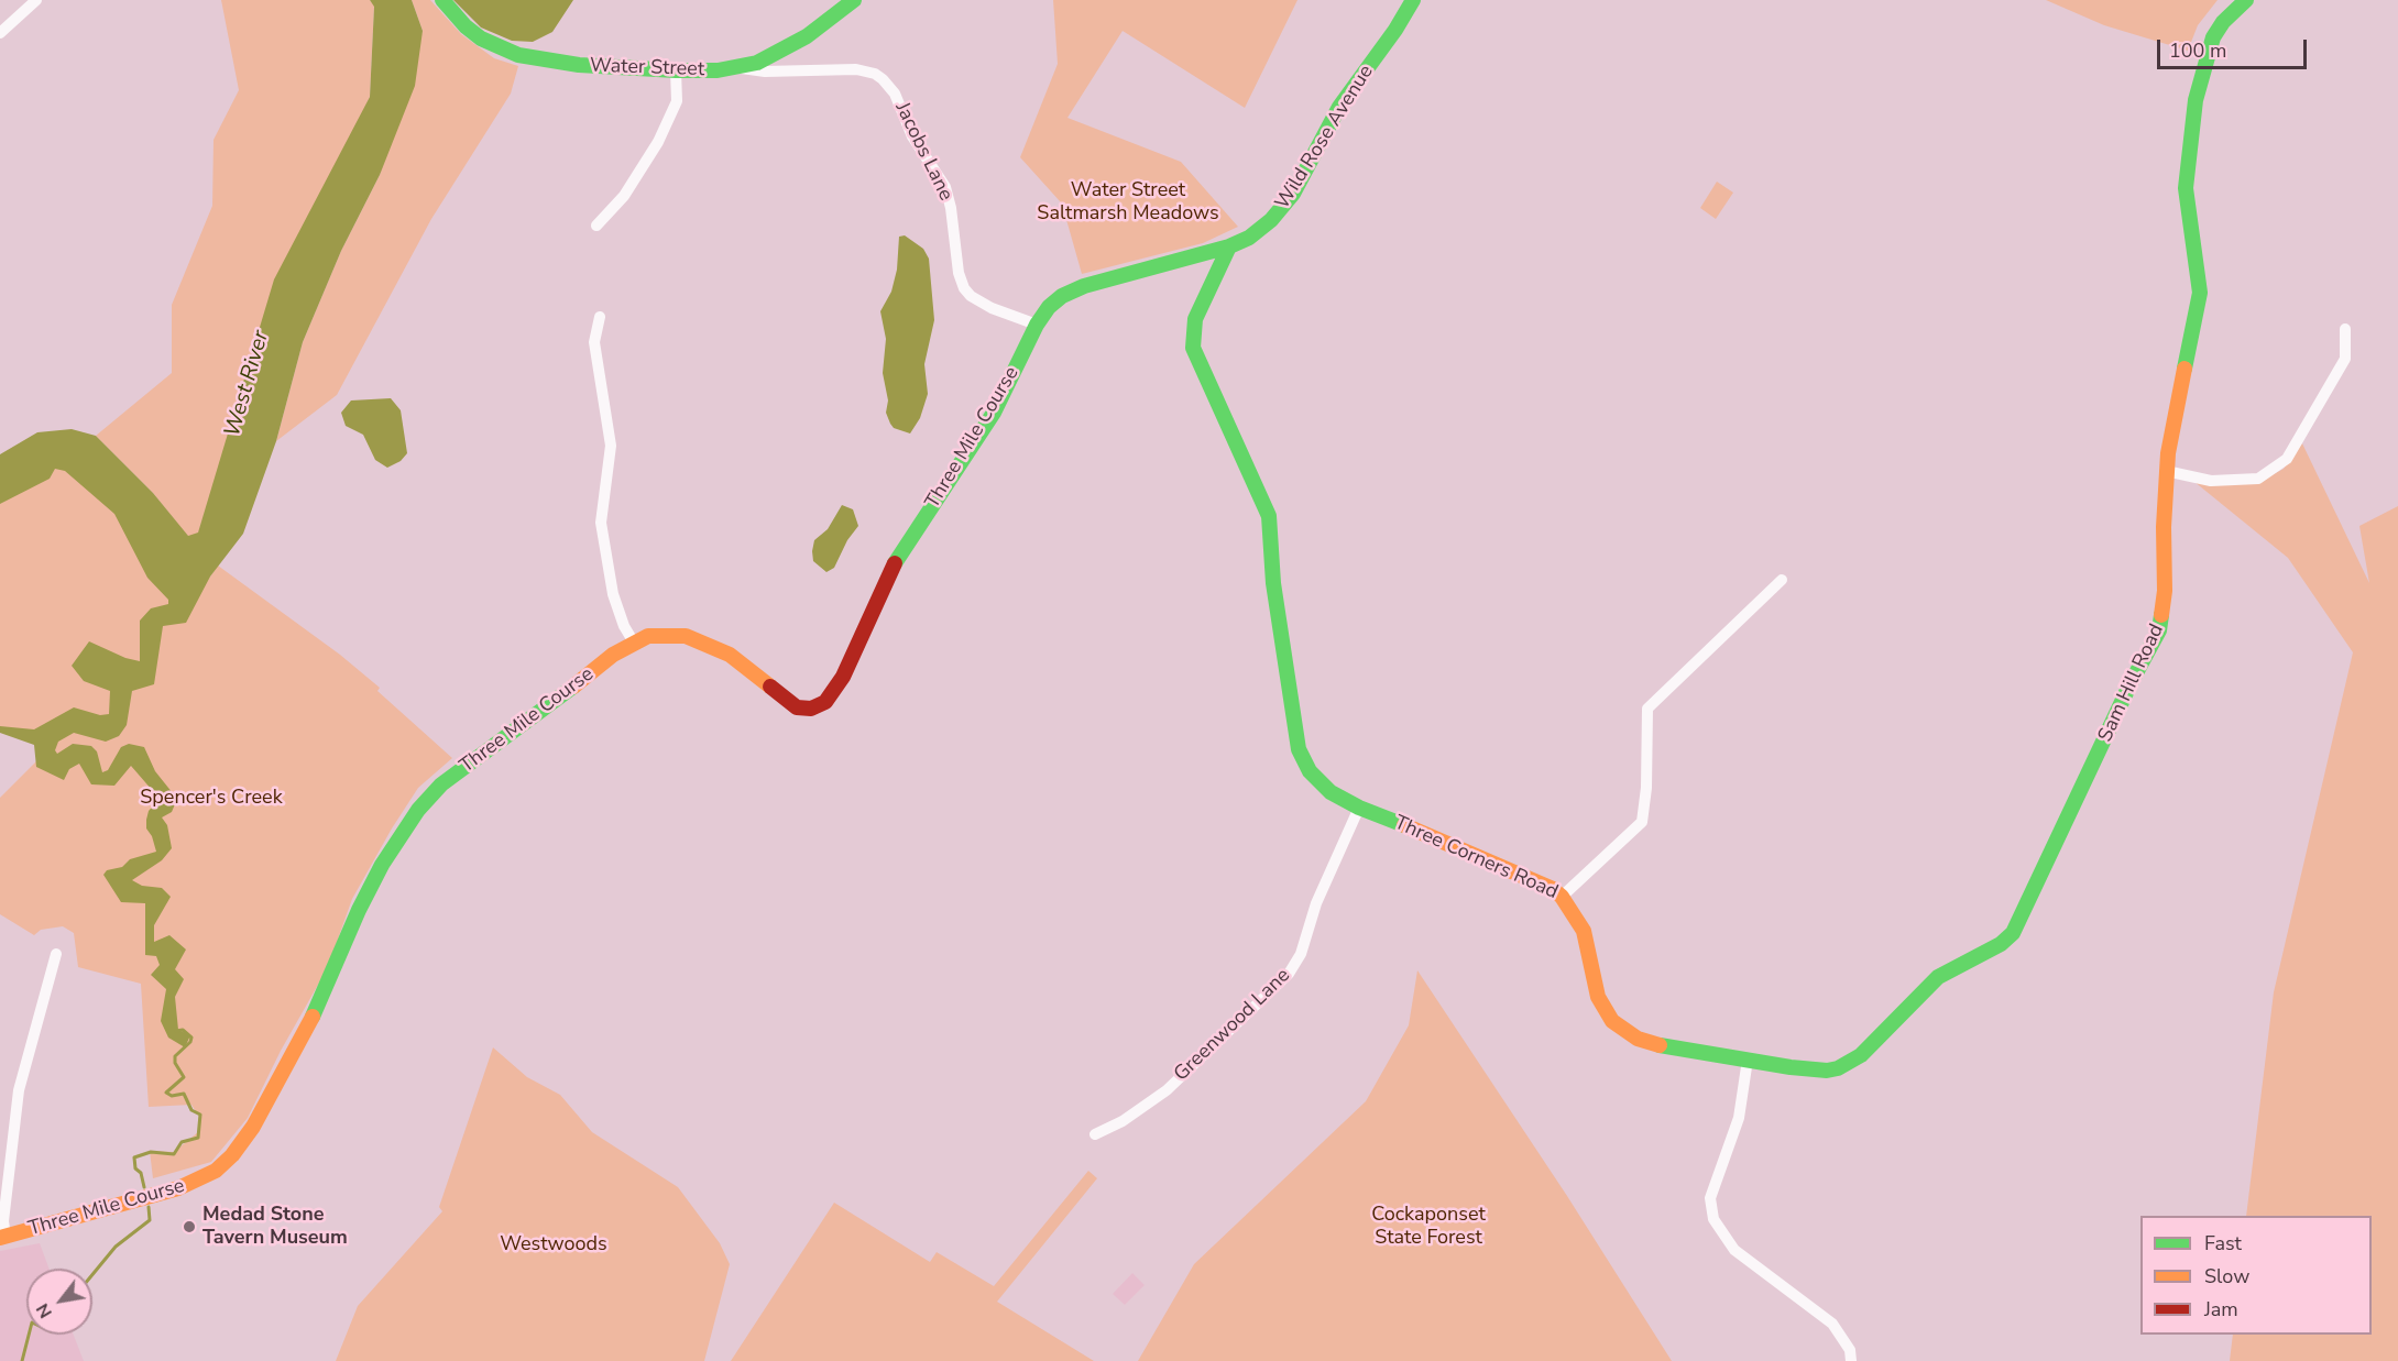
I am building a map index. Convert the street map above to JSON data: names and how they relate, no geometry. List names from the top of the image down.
{
  "streets": {
    "street": [
      "Water Street",
      "Wild Rose Avenue",
      "Jacobs Lane",
      "Three Mile Course",
      "Sam Hill Road",
      "Three Corners Road",
      "Greenwood Lane"
    ]
  },
  "crossings": [
    ["Water Street", "Jacobs Lane"],
    ["Wild Rose Avenue", "Jacobs Lane"],
    ["Wild Rose Avenue", "Three Mile Course"],
    ["Wild Rose Avenue", "Three Corners Road"],
    ["Jacobs Lane", "Three Mile Course"],
    ["Sam Hill Road", "Three Corners Road"],
    ["Three Corners Road", "Greenwood Lane"]
  ],
  "water": ["West River"],
  "parks": [
    "Water Street Saltmarsh Meadows",
    "Spencer's Creek",
    "Cockaponset State Forest",
    "Westwoods"
  ],
  "places": ["Medad Stone Tavern Museum"],
  "legend": ["Fast", "Slow", "Jam"],
  "scale_bar": "100 m",
  "north": "bottom left"
}
